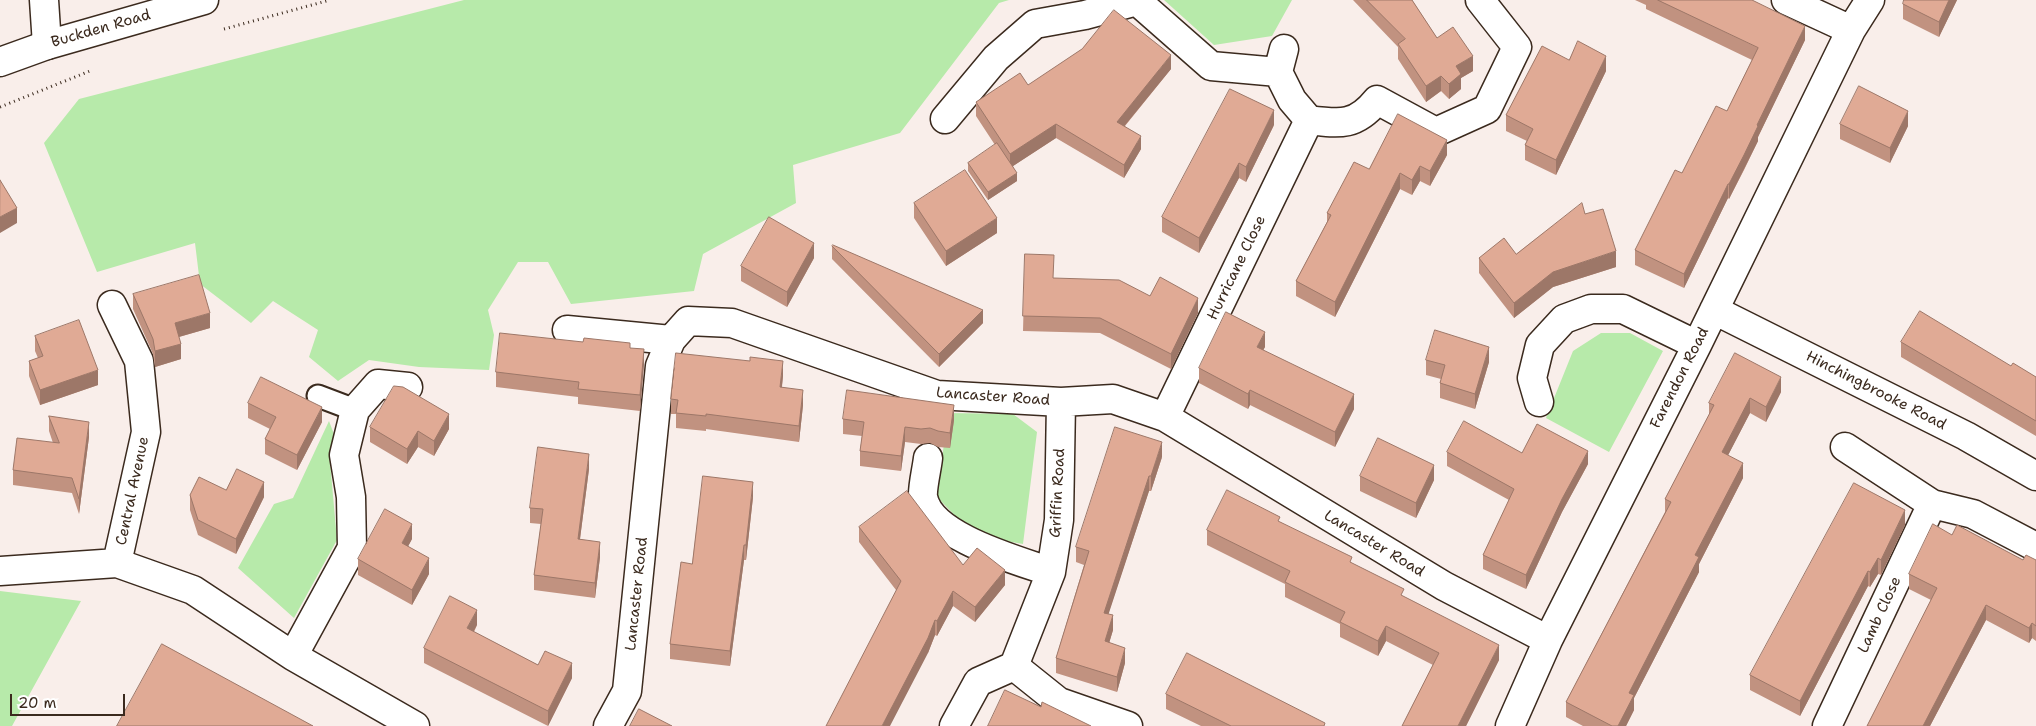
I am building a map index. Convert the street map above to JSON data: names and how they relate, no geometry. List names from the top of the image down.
{
  "streets": {
    "street": [
      "Buckden Road",
      "Hurricane Close",
      "Farendon Road",
      "Hinchingbrooke Road",
      "Lancaster Road",
      "Central Avenue",
      "Griffin Road",
      "Lamb Close"
    ]
  },
  "crossings": [
    ["Hurricane Close", "Lancaster Road"],
    ["Farendon Road", "Hinchingbrooke Road"],
    ["Farendon Road", "Lancaster Road"],
    ["Lancaster Road", "Griffin Road"]
  ],
  "scale_bar": "20 m"
}
